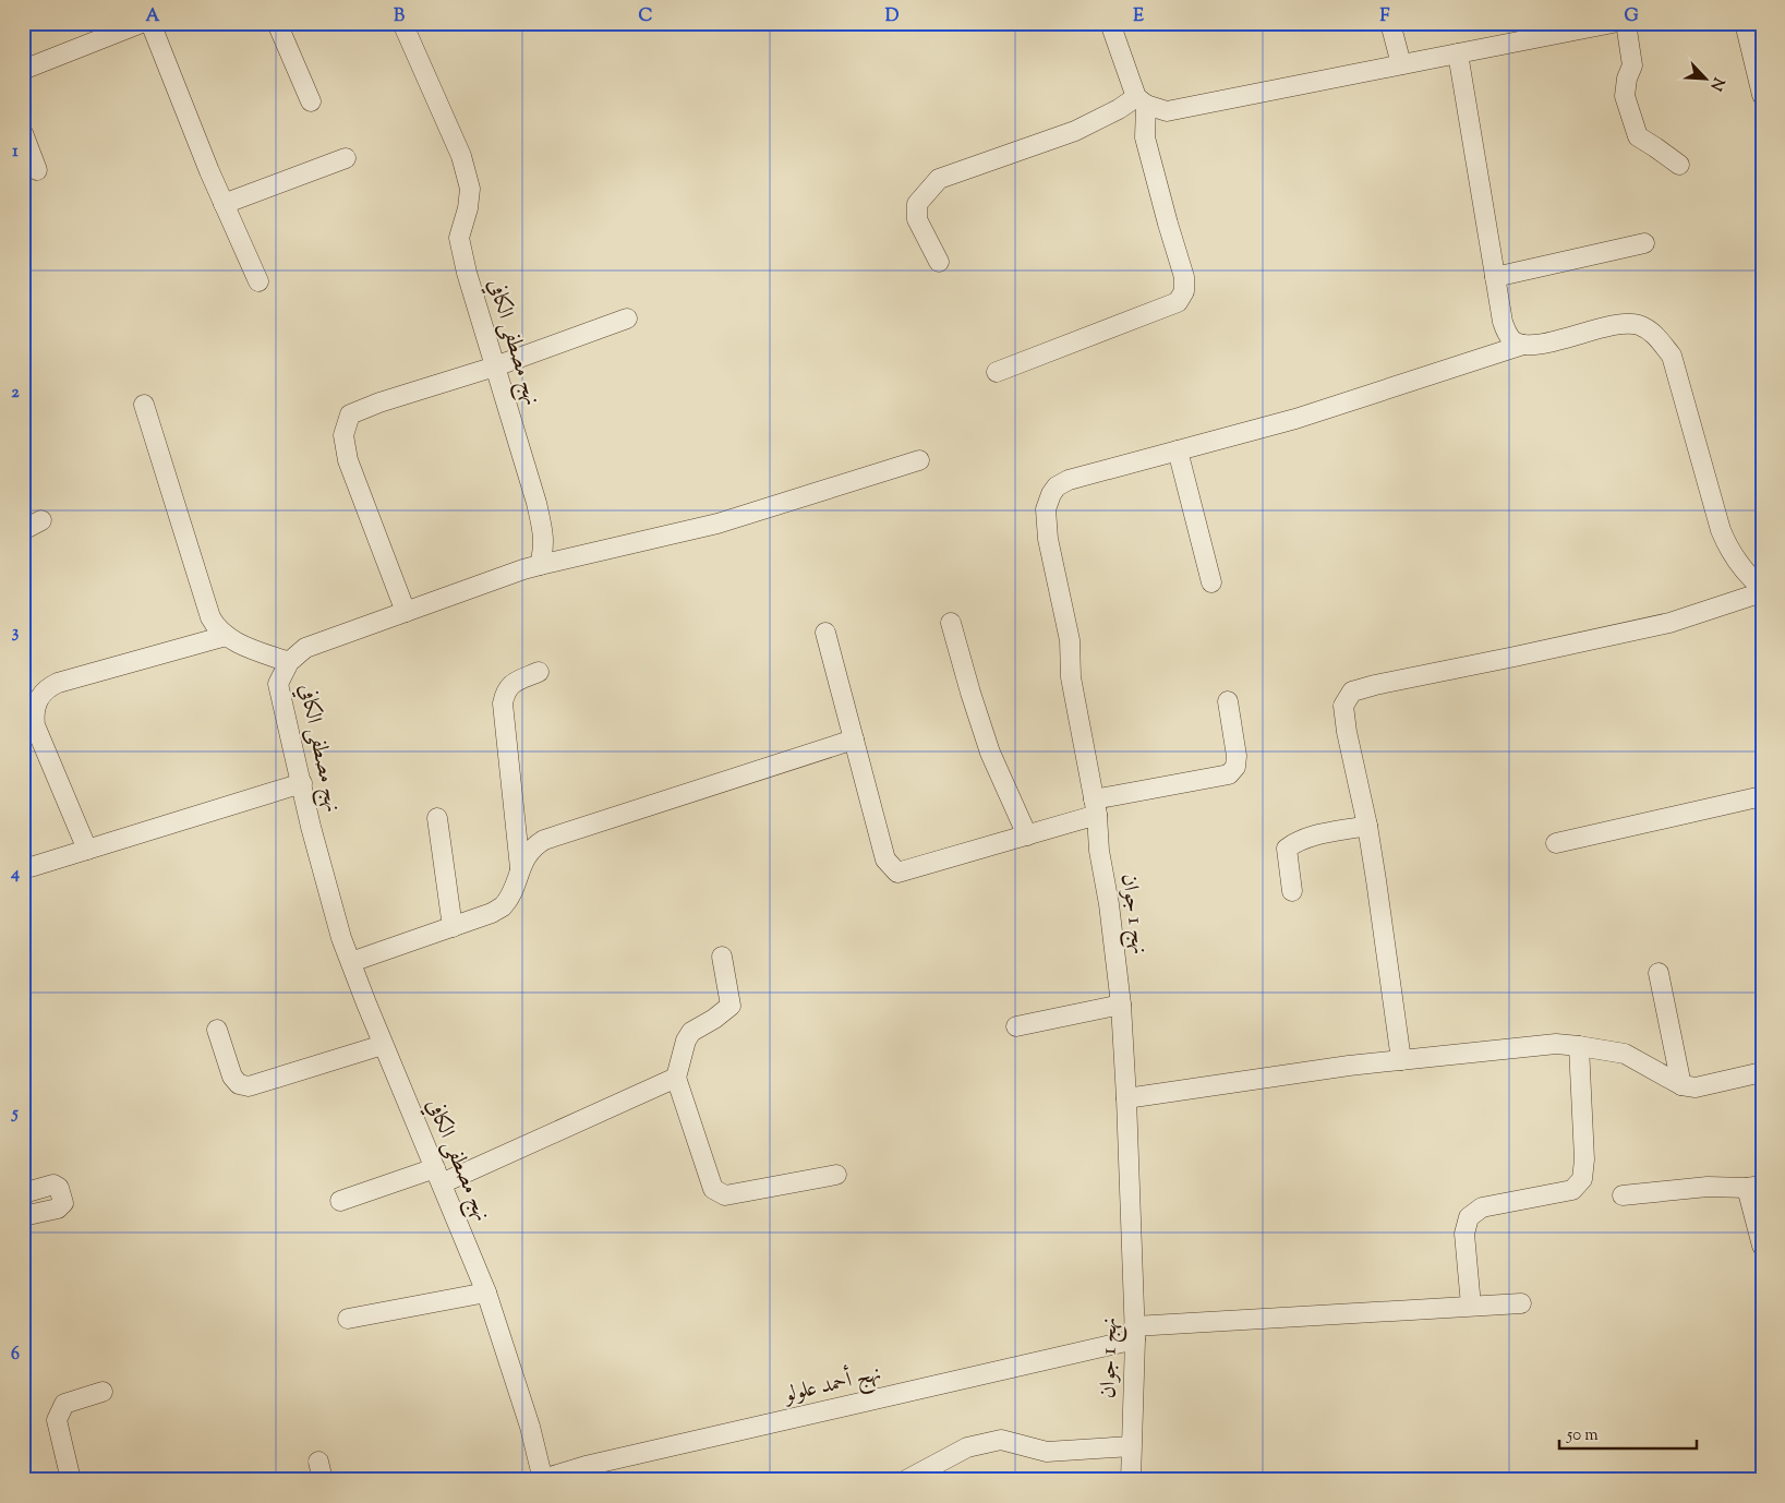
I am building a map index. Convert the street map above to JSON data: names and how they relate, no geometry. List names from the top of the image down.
{
  "streets": {
    "street": ["نهج مصطفى الكافي", "نهج 1 جوان", "نهج أحمد علولو"]
  },
  "crossings": [
    ["نهج مصطفى الكافي", "نهج أحمد علولو"],
    ["نهج 1 جوان", "نهج أحمد علولو"]
  ],
  "scale_bar": "50 m",
  "north": "bottom right",
  "grid": {
    "columns": [
      "A",
      "B",
      "C",
      "D",
      "E",
      "F",
      "G"
    ],
    "rows": [
      "1",
      "2",
      "3",
      "4",
      "5",
      "6"
    ]
  }
}
